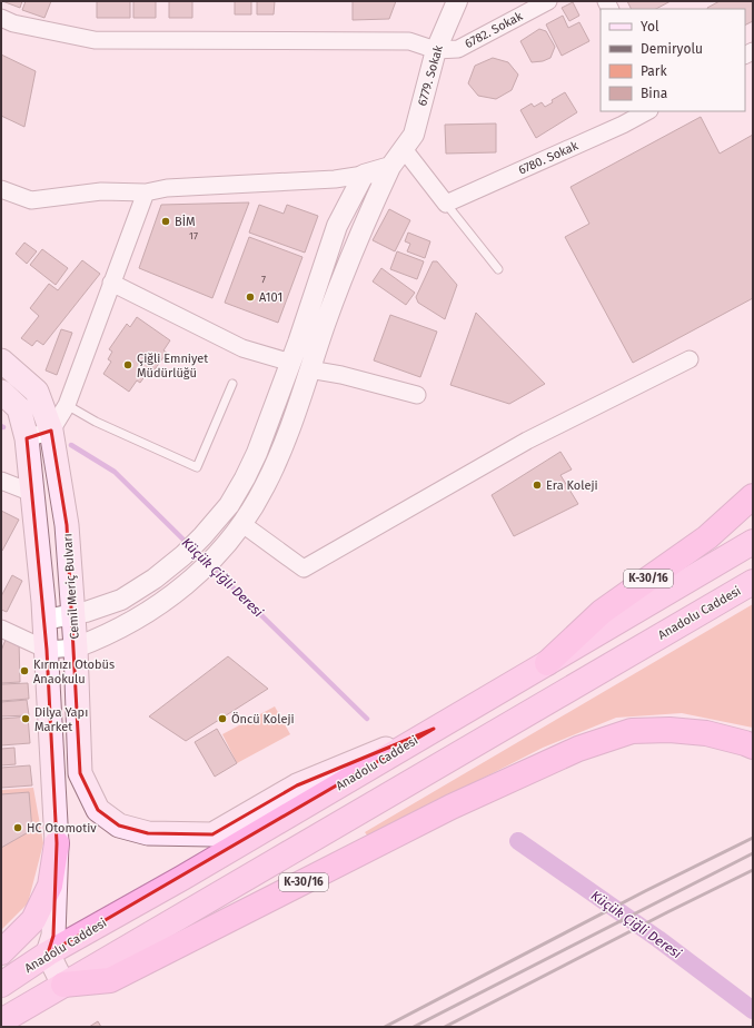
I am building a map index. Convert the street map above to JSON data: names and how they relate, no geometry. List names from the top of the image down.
{
  "streets": {
    "highway": ["K-30/16", "Anadolu Caddesi"],
    "main road": ["Cemil Meriç Bulvarı"],
    "street": ["6782. Sokak", "6779. Sokak", "6780. Sokak"]
  },
  "crossings": [
    ["6782. Sokak", "6779. Sokak"],
    ["K-30/16", "Anadolu Caddesi"],
    ["Cemil Meriç Bulvarı", "Anadolu Caddesi"]
  ],
  "water": ["Küçük Çiğli Deresi"],
  "places": [
    "BİM",
    "A101",
    "Çiğli Emniyet Müdürlüğü",
    "Era Koleji",
    "Kırmızı Otobüs Anaokulu",
    "Dilya Yapı Market",
    "Öncü Koleji",
    "HC Otomotiv"
  ],
  "house_numbers": ["17", "7"],
  "legend": [
    "Yol",
    "Demiryolu",
    "Park",
    "Bina"
  ]
}
